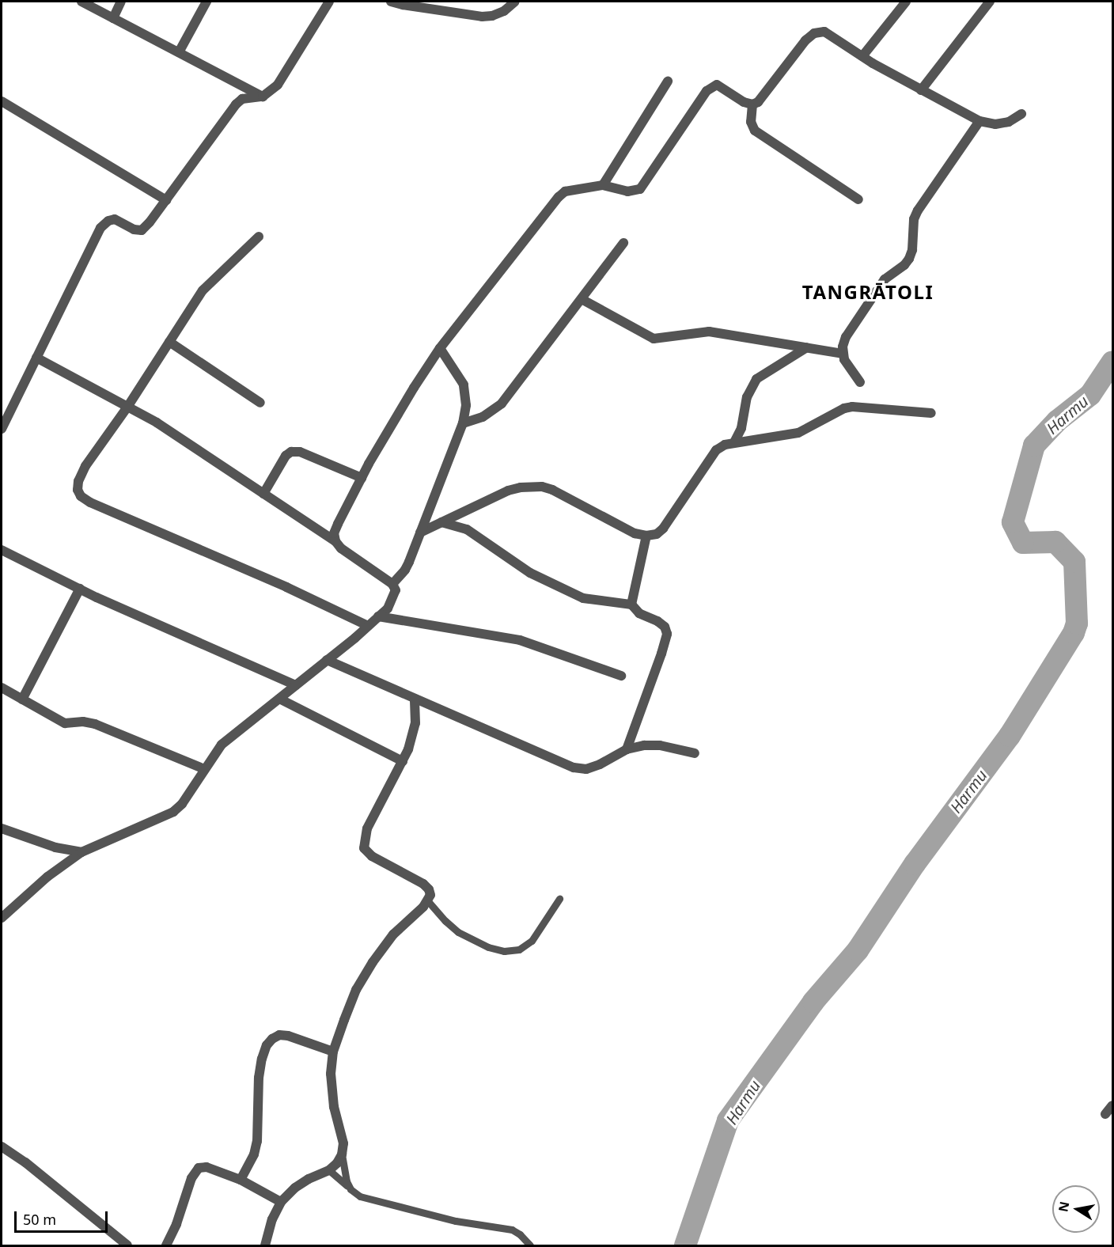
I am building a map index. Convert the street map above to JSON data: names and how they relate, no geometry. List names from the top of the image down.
{
  "districts": ["TANGRĀTOLI"],
  "water": ["Harmu"],
  "scale_bar": "50 m",
  "north": "left"
}
